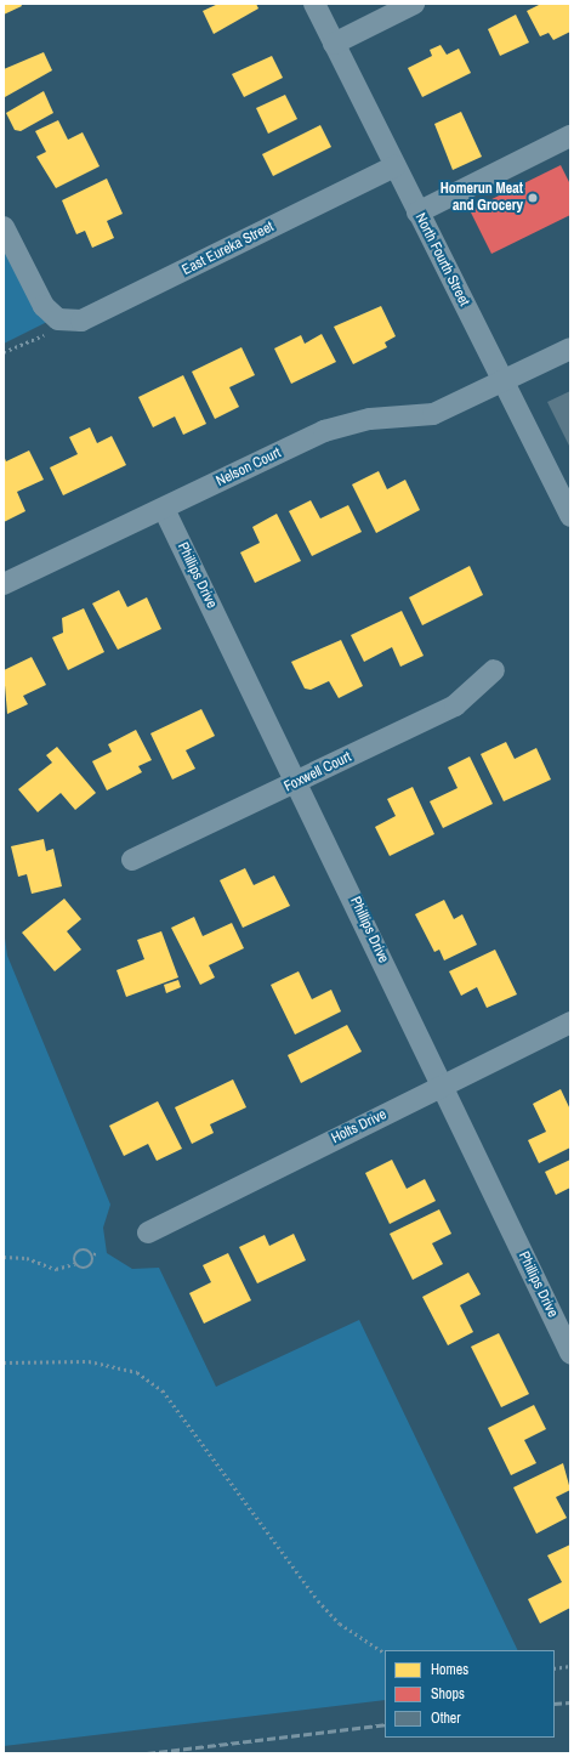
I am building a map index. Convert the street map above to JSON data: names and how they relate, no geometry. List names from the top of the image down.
{
  "streets": {
    "street": [
      "East Eureka Street",
      "North Fourth Street",
      "Nelson Court",
      "Phillips Drive",
      "Foxwell Court",
      "Holts Drive"
    ]
  },
  "crossings": [
    ["East Eureka Street", "North Fourth Street"],
    ["North Fourth Street", "Nelson Court"],
    ["Nelson Court", "Phillips Drive"],
    ["Phillips Drive", "Foxwell Court"],
    ["Phillips Drive", "Holts Drive"]
  ],
  "places": ["Homerun Meat and Grocery"],
  "legend": ["Homes", "Shops", "Other"]
}
